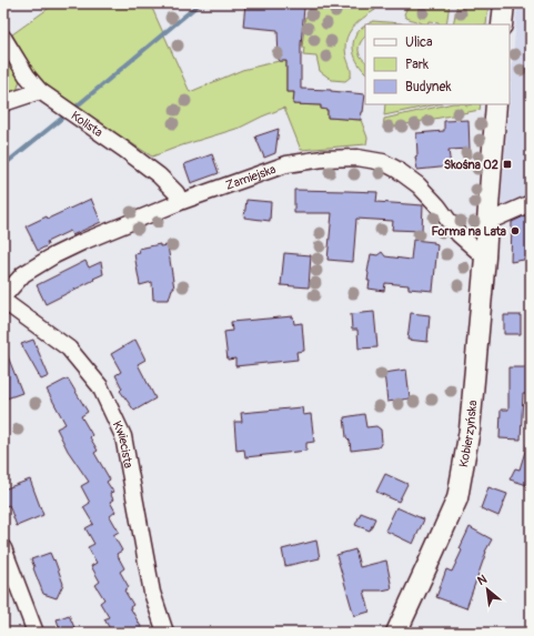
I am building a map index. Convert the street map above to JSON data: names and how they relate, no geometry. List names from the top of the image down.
{
  "streets": {
    "street": [
      "Kolista",
      "Zamiejska",
      "Kobierzyńska",
      "Kwiecista"
    ]
  },
  "crossings": [
    ["Kolista", "Zamiejska"],
    ["Zamiejska", "Kobierzyńska"]
  ],
  "places": {
    "transit": ["Skośna 02"],
    "other": ["Forma na Lata"]
  },
  "legend": ["Ulica", "Park", "Budynek"],
  "north": "top left"
}
